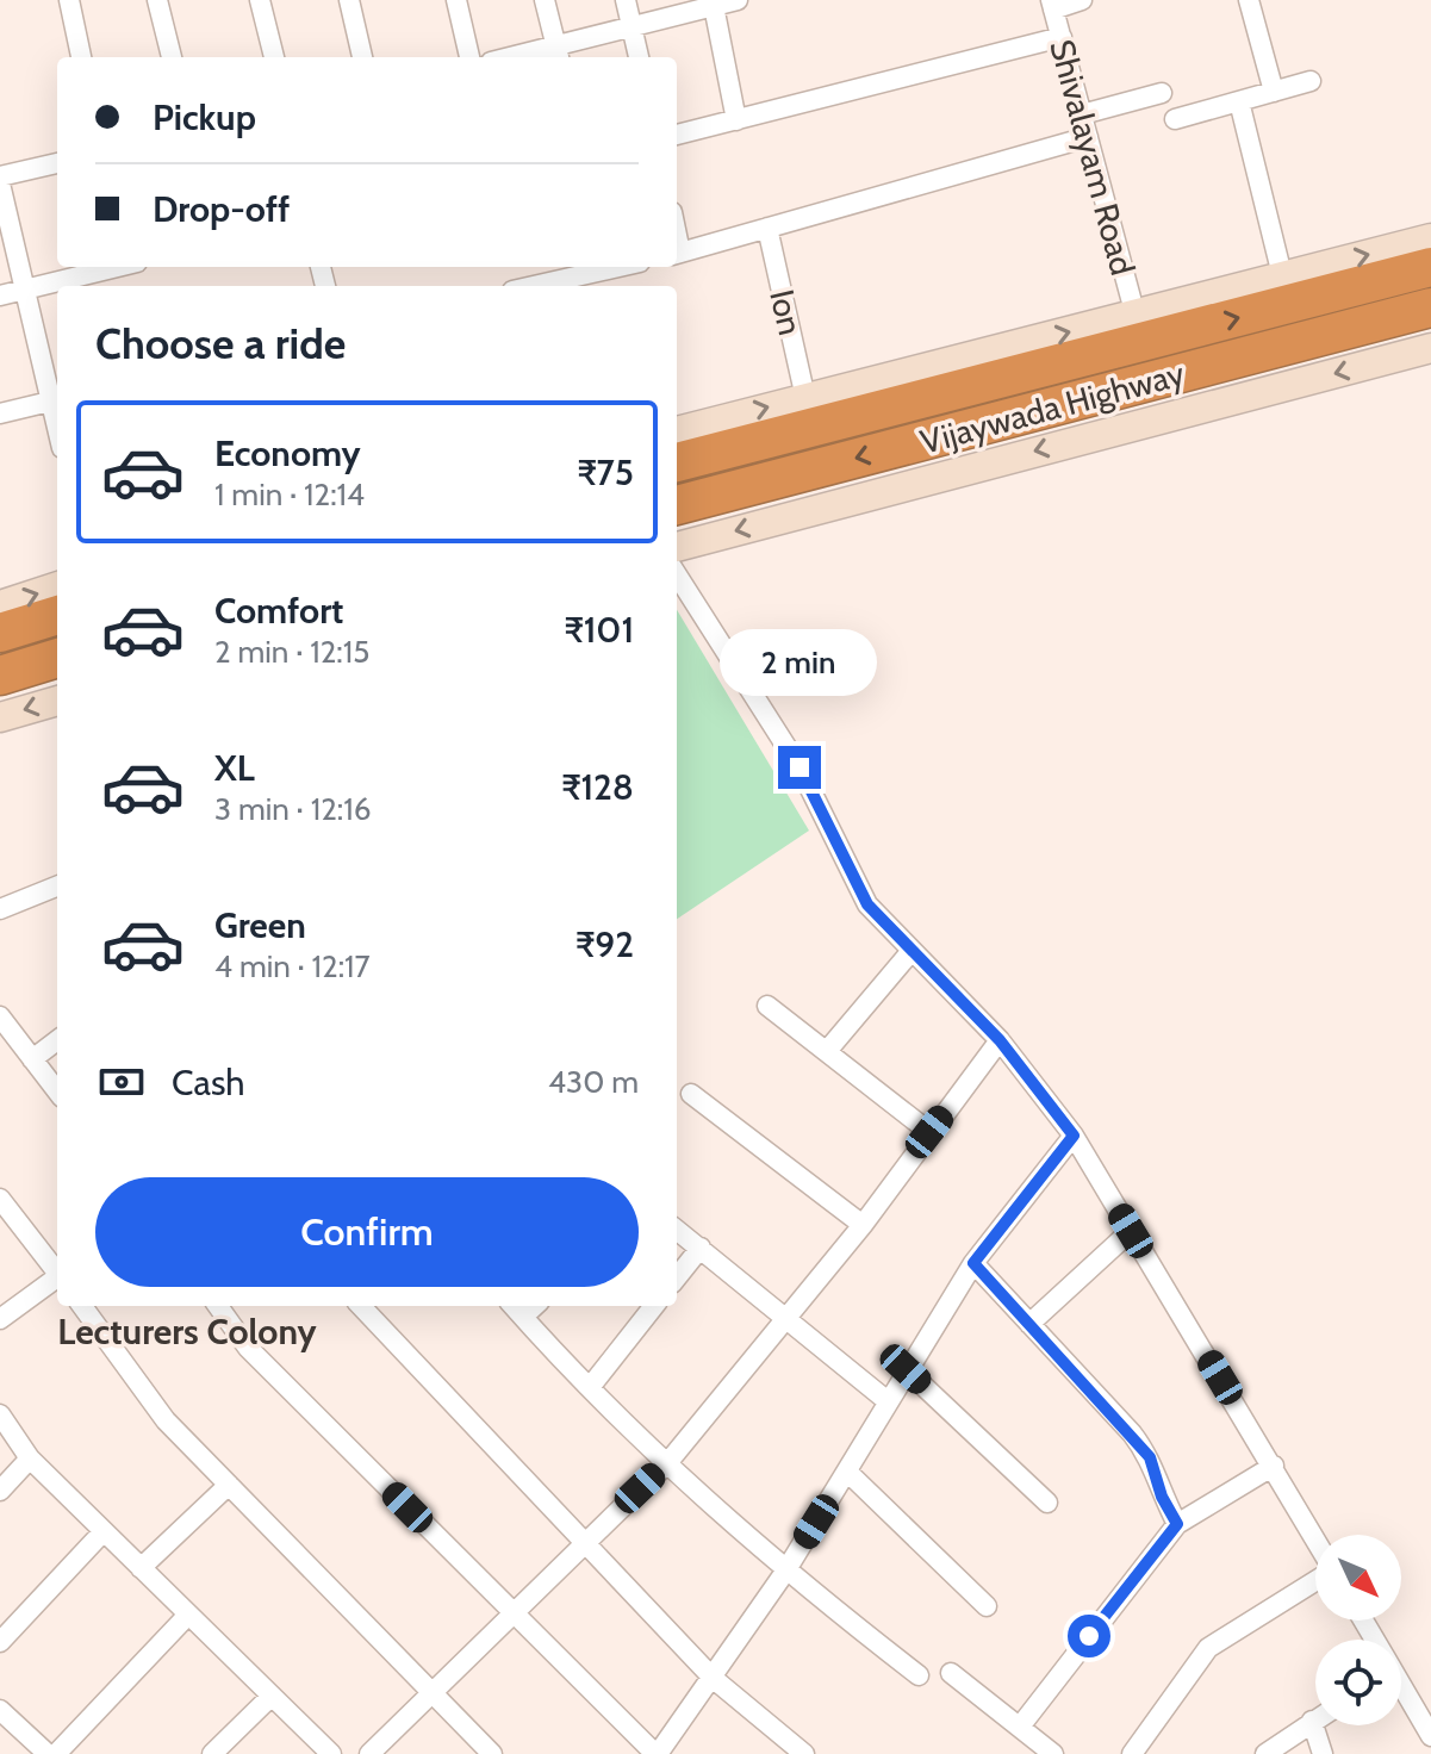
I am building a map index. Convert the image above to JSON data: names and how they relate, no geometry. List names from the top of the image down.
{
  "streets": {
    "highway": ["Vijaywada Highway"],
    "street": ["Shivalayam Road", "Ion"]
  },
  "districts": ["Lecturers Colony"],
  "north": "bottom right",
  "page": {
    "banner": ["Pickup", "Drop-off"],
    "heading": "Choose a ride",
    "list": [
      {
        "name": "Economy",
        "note": "1 min · 12:14",
        "value": "₹75"
      },
      {
        "name": "Comfort",
        "note": "2 min · 12:15",
        "value": "₹101"
      },
      {
        "name": "XL",
        "note": "3 min · 12:16",
        "value": "₹128"
      },
      {
        "name": "Green",
        "note": "4 min · 12:17",
        "value": "₹92"
      }
    ],
    "bubble": "2 min",
    "pay": ["Cash", "430 m"],
    "buttons": "Confirm"
  }
}
